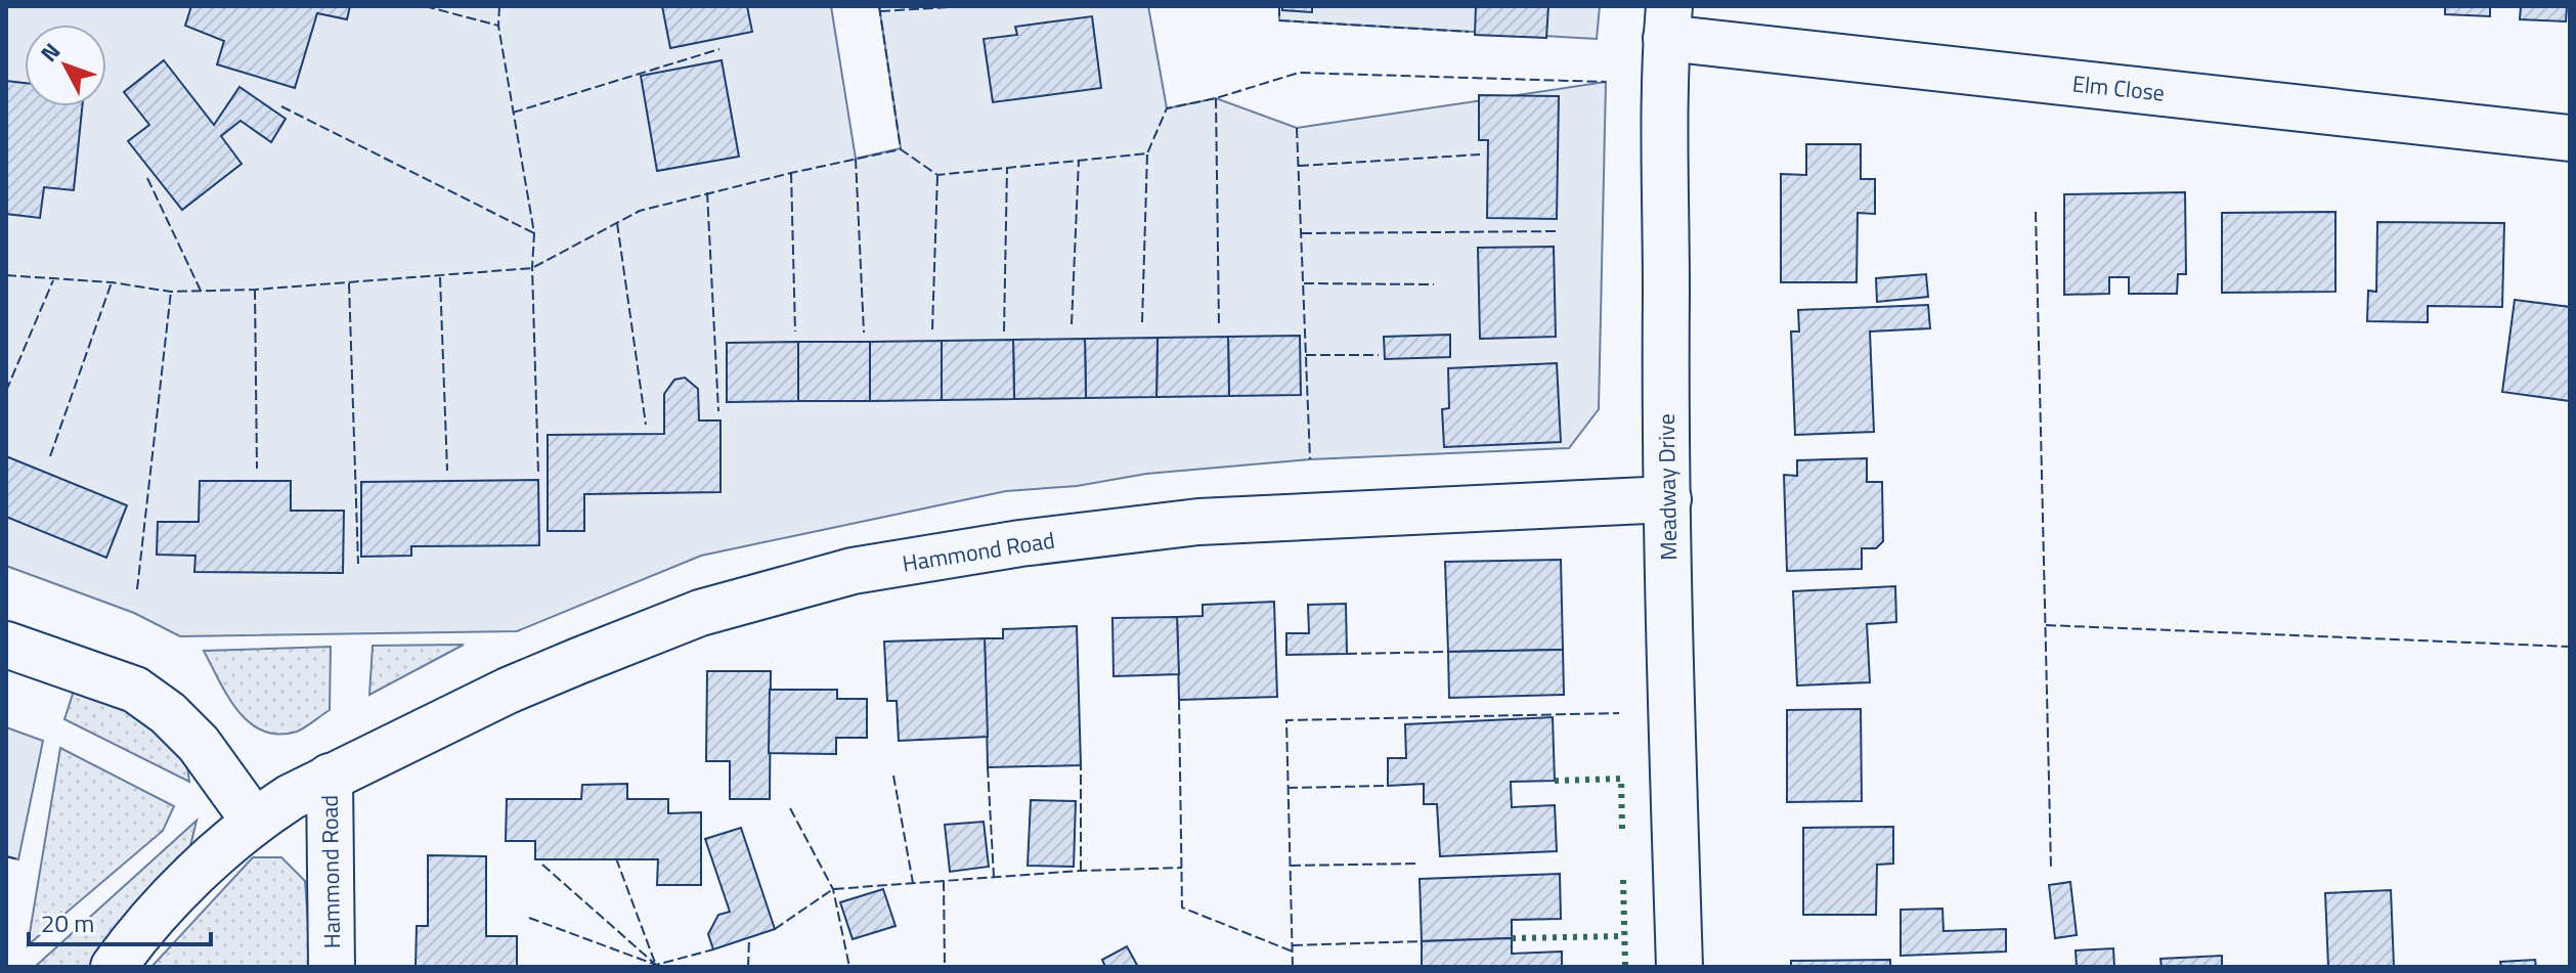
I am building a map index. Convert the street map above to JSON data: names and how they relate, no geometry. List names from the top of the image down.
{
  "streets": {
    "street": ["Elm Close", "Meadway Drive", "Hammond Road"]
  },
  "crossings": [
    ["Elm Close", "Meadway Drive"],
    ["Meadway Drive", "Hammond Road"]
  ],
  "scale_bar": "20 m",
  "north": "top left"
}
